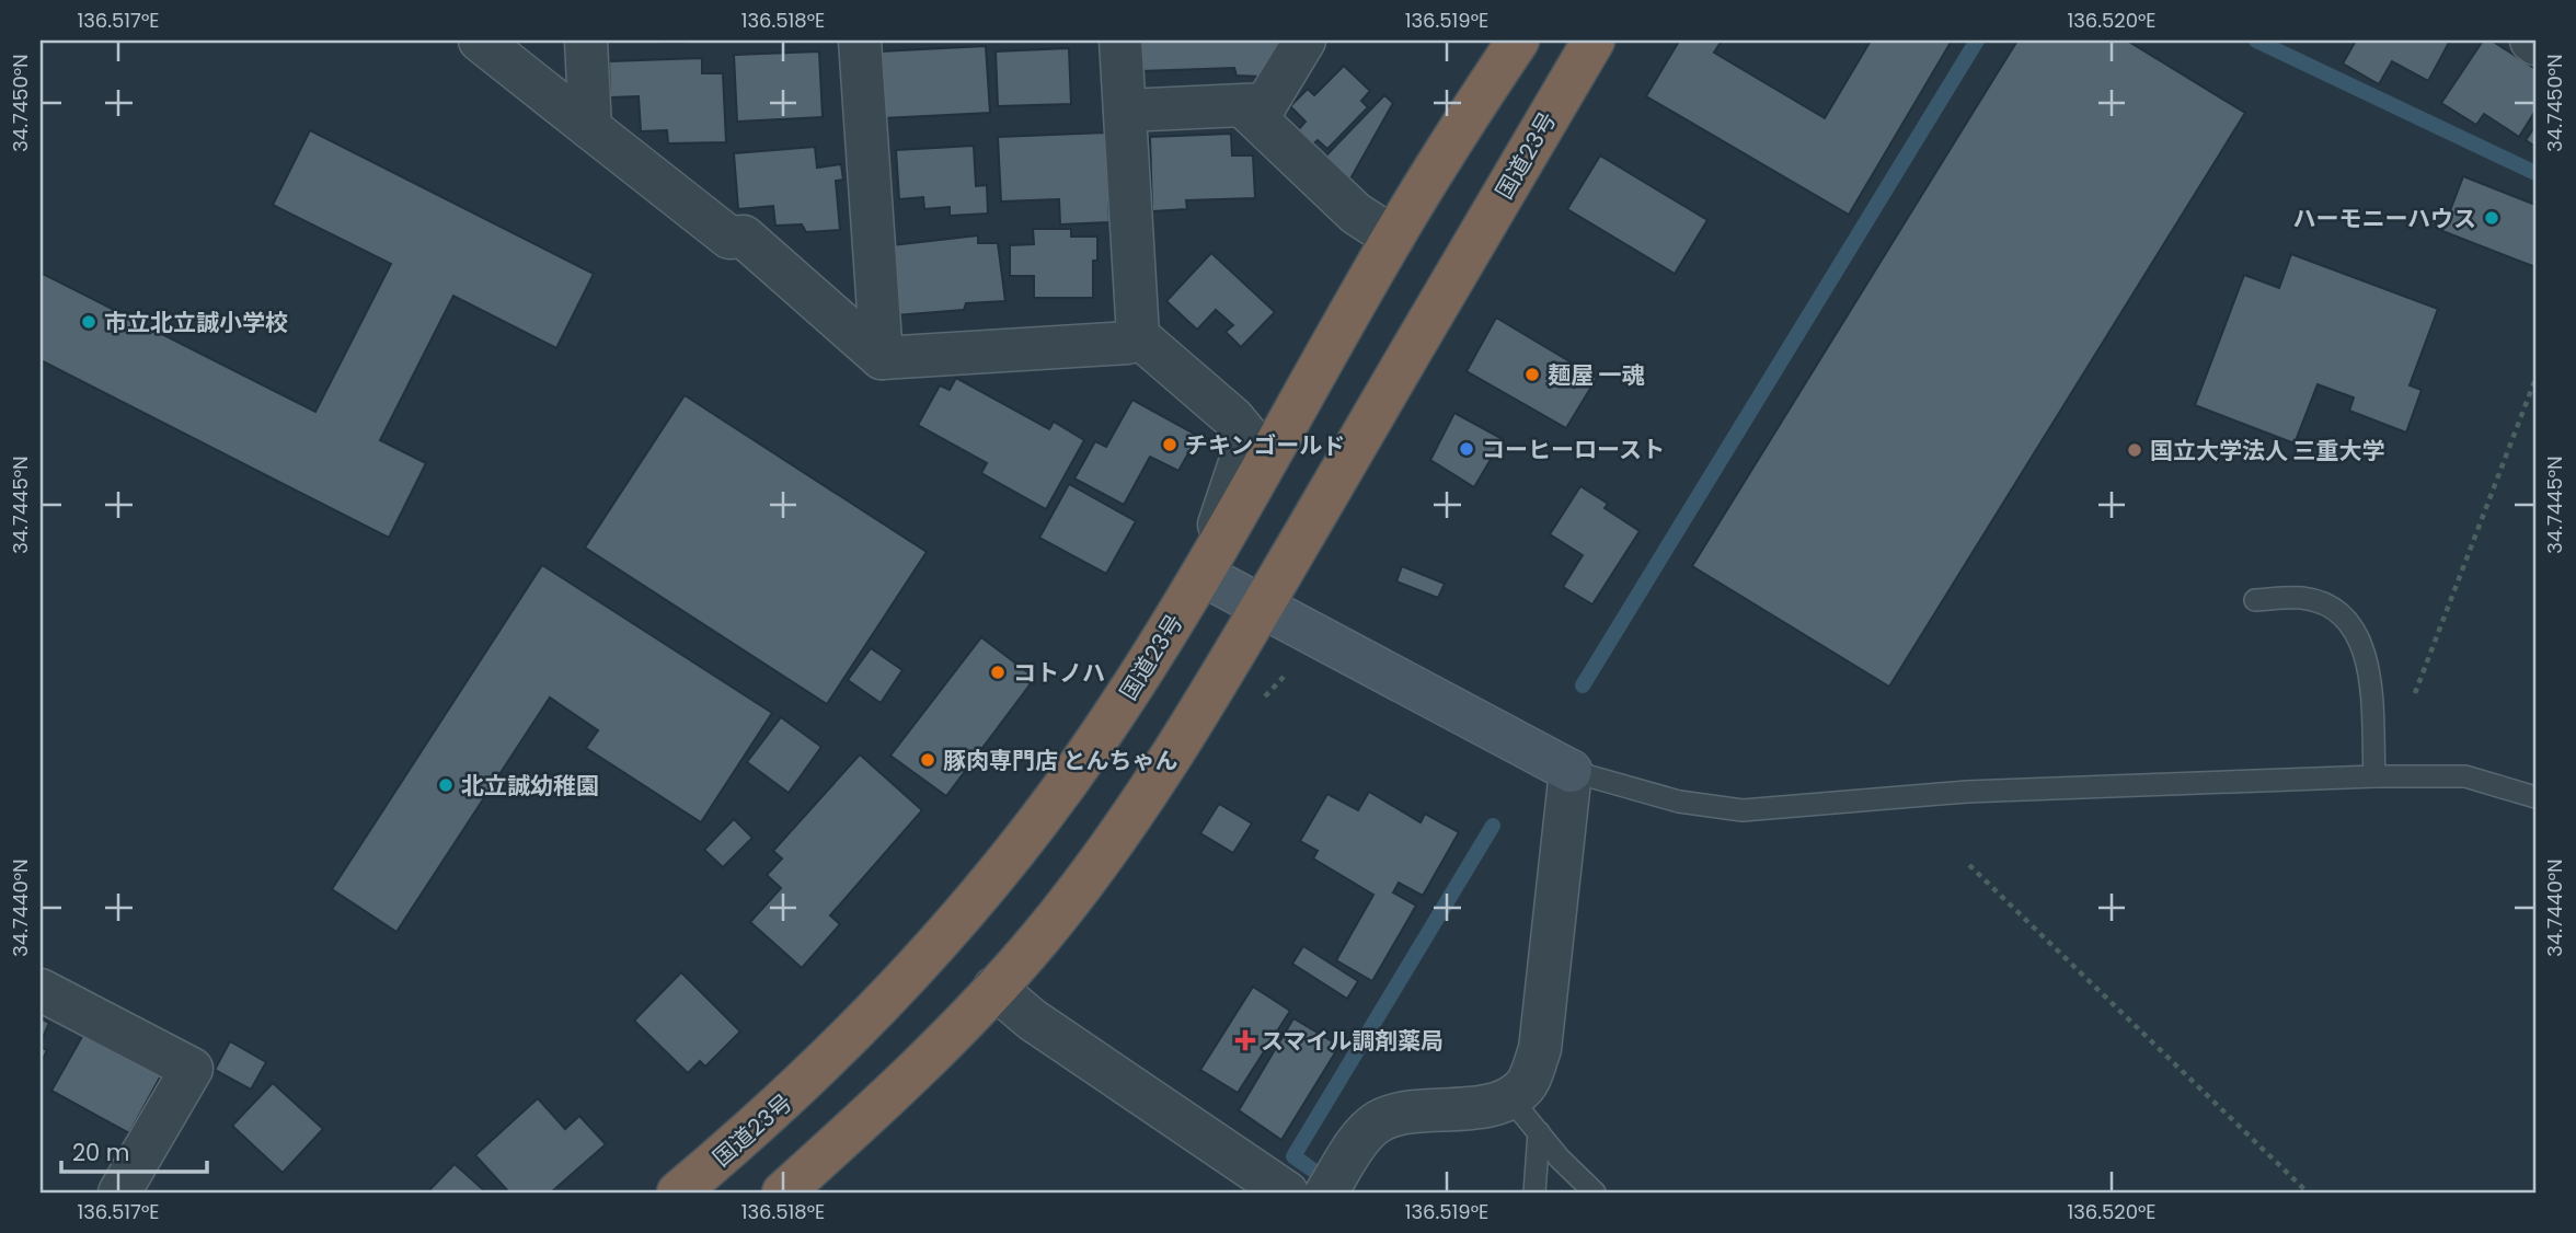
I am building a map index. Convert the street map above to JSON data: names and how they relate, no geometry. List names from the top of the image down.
{
  "streets": {
    "highway": ["国道23号"]
  },
  "places": {
    "other": [
      "ハーモニーハウス",
      "市立北立誠小学校",
      "麺屋 一魂",
      "チキンゴールド",
      "コーヒーロースト",
      "国立大学法人 三重大学",
      "コトノハ",
      "豚肉専門店 とんちゃん",
      "北立誠幼稚園"
    ],
    "health": ["スマイル調剤薬局"]
  },
  "scale_bar": "20 m",
  "coordinates": [
    "136.517°E",
    "136.518°E",
    "136.519°E",
    "136.520°E",
    "34.7450°N",
    "34.7445°N",
    "34.7440°N"
  ]
}
